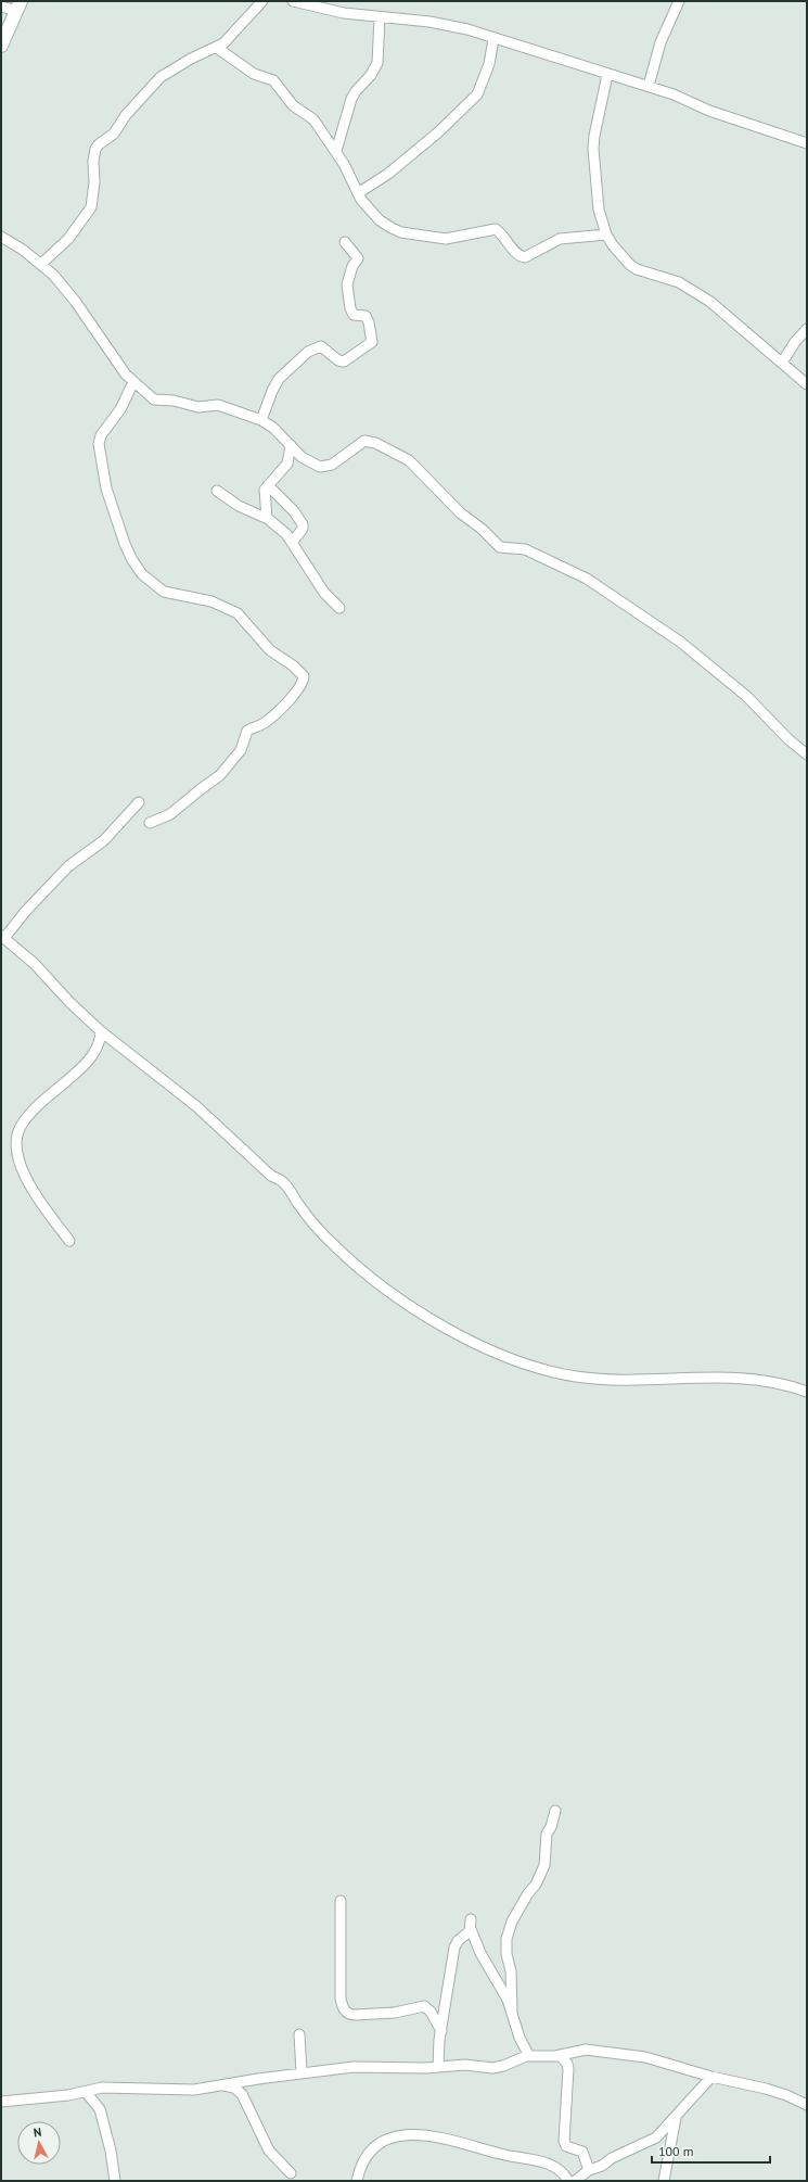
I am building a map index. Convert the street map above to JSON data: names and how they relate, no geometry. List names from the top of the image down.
{
  "scale_bar": "100 m",
  "north": "top"
}
